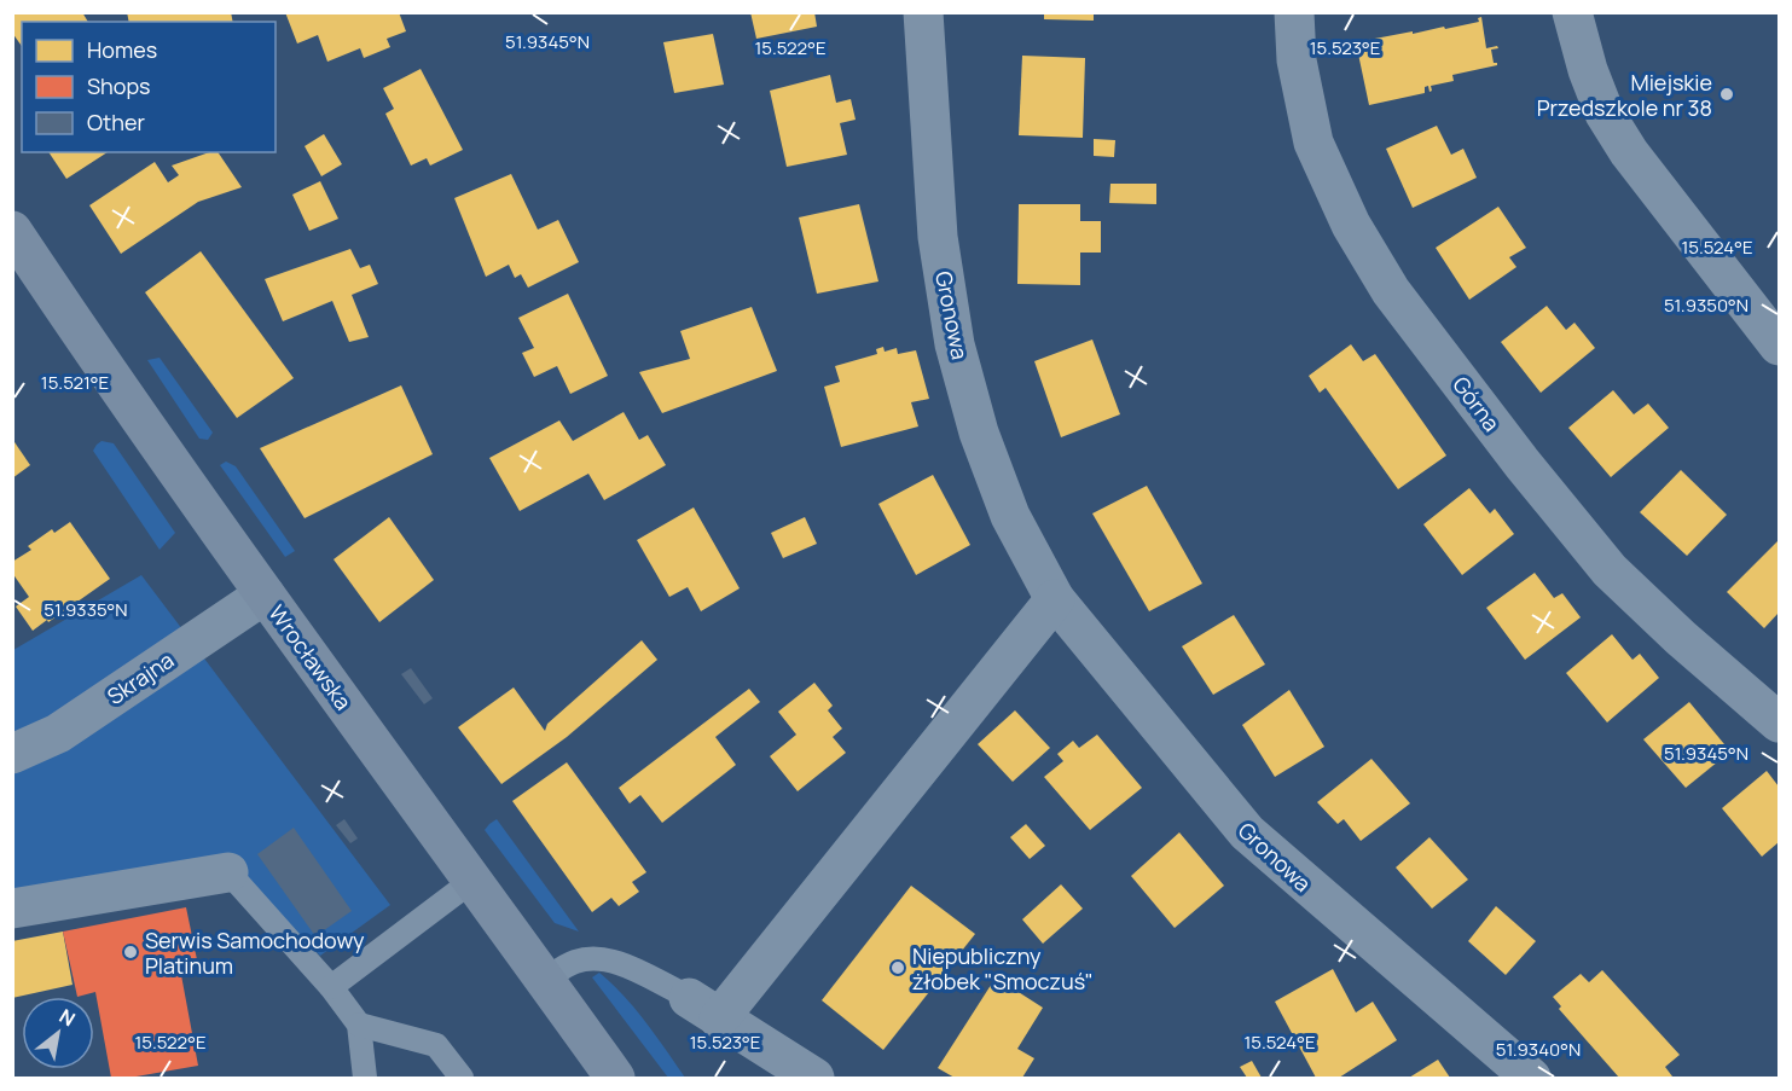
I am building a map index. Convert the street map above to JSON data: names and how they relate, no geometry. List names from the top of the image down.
{
  "streets": {
    "main road": ["Wrocławska"],
    "street": ["Gronowa", "Górna", "Skrajna"]
  },
  "crossings": [
    ["Wrocławska", "Skrajna"]
  ],
  "places": ["Miejskie Przedszkole nr 38", "Serwis Samochodowy Platinum", "Niepubliczny żłobek \"Smoczuś\""],
  "legend": ["Homes", "Shops", "Other"],
  "north": "top right",
  "coordinates": [
    "51.9345°N",
    "15.523°E",
    "15.522°E",
    "15.524°E",
    "51.9350°N",
    "15.521°E",
    "51.9335°N",
    "51.9340°N"
  ]
}
